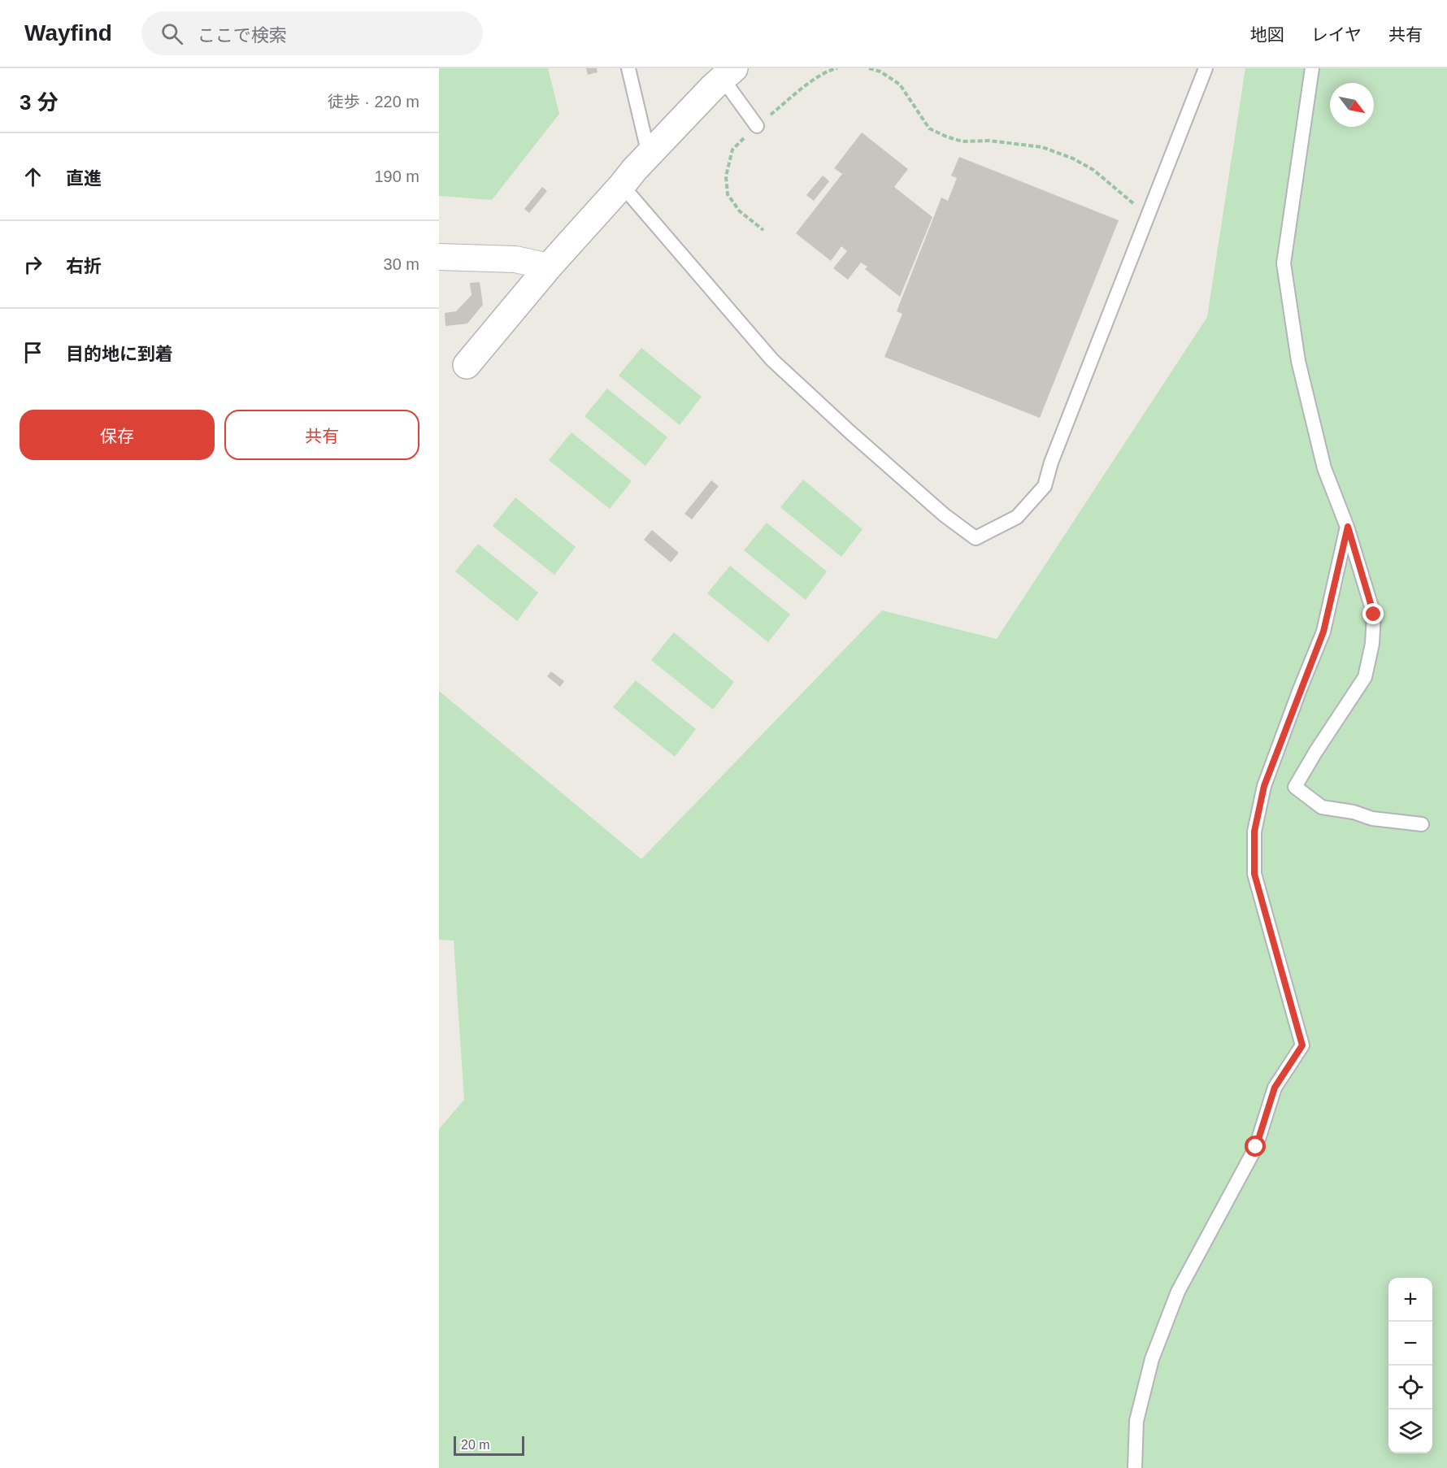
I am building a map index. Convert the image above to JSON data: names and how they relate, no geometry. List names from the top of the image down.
{
  "scale_bar": "20 m",
  "north": "bottom right",
  "page": {
    "header": "Wayfind",
    "search": "ここで検索",
    "nav": ["地図", "レイヤ", "共有"],
    "heading": ["3 分", "徒歩 · 220 m"],
    "list": [
      ["直進", "190 m"],
      ["右折", "30 m"],
      "目的地に到着"
    ],
    "buttons": ["保存", "共有"],
    "map_buttons": ["+", "−"],
    "scale": "20 m"
  }
}
